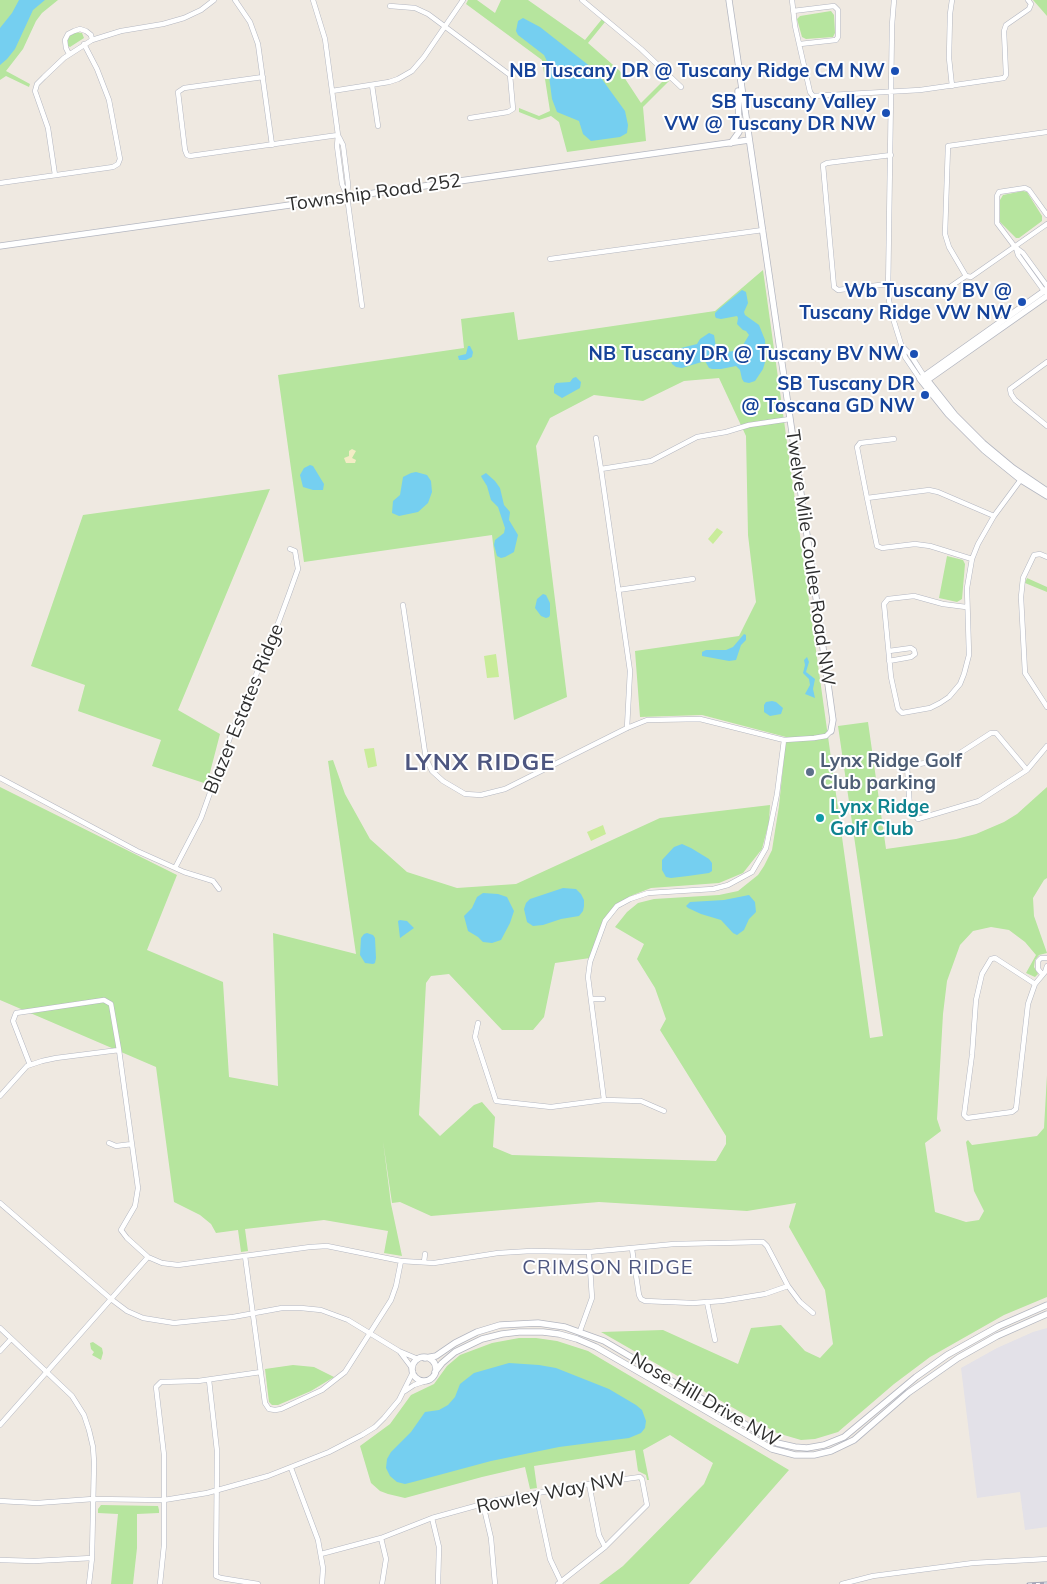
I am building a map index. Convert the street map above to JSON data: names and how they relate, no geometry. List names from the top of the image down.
{
  "streets": {
    "street": [
      "Township Road 252",
      "Twelve Mile Coulee Road NW",
      "Blazer Estates Ridge",
      "Nose Hill Drive NW",
      "Rowley Way NW"
    ]
  },
  "crossings": [
    ["Township Road 252", "Twelve Mile Coulee Road NW"]
  ],
  "districts": ["LYNX RIDGE", "CRIMSON RIDGE"],
  "places": [
    "NB Tuscany DR @ Tuscany Ridge CM NW",
    "SB Tuscany Valley VW @ Tuscany DR NW",
    "Wb Tuscany BV @ Tuscany Ridge VW NW",
    "NB Tuscany DR @ Tuscany BV NW",
    "SB Tuscany DR @ Toscana GD NW",
    "Lynx Ridge Golf Club parking",
    "Lynx Ridge Golf Club"
  ]
}
